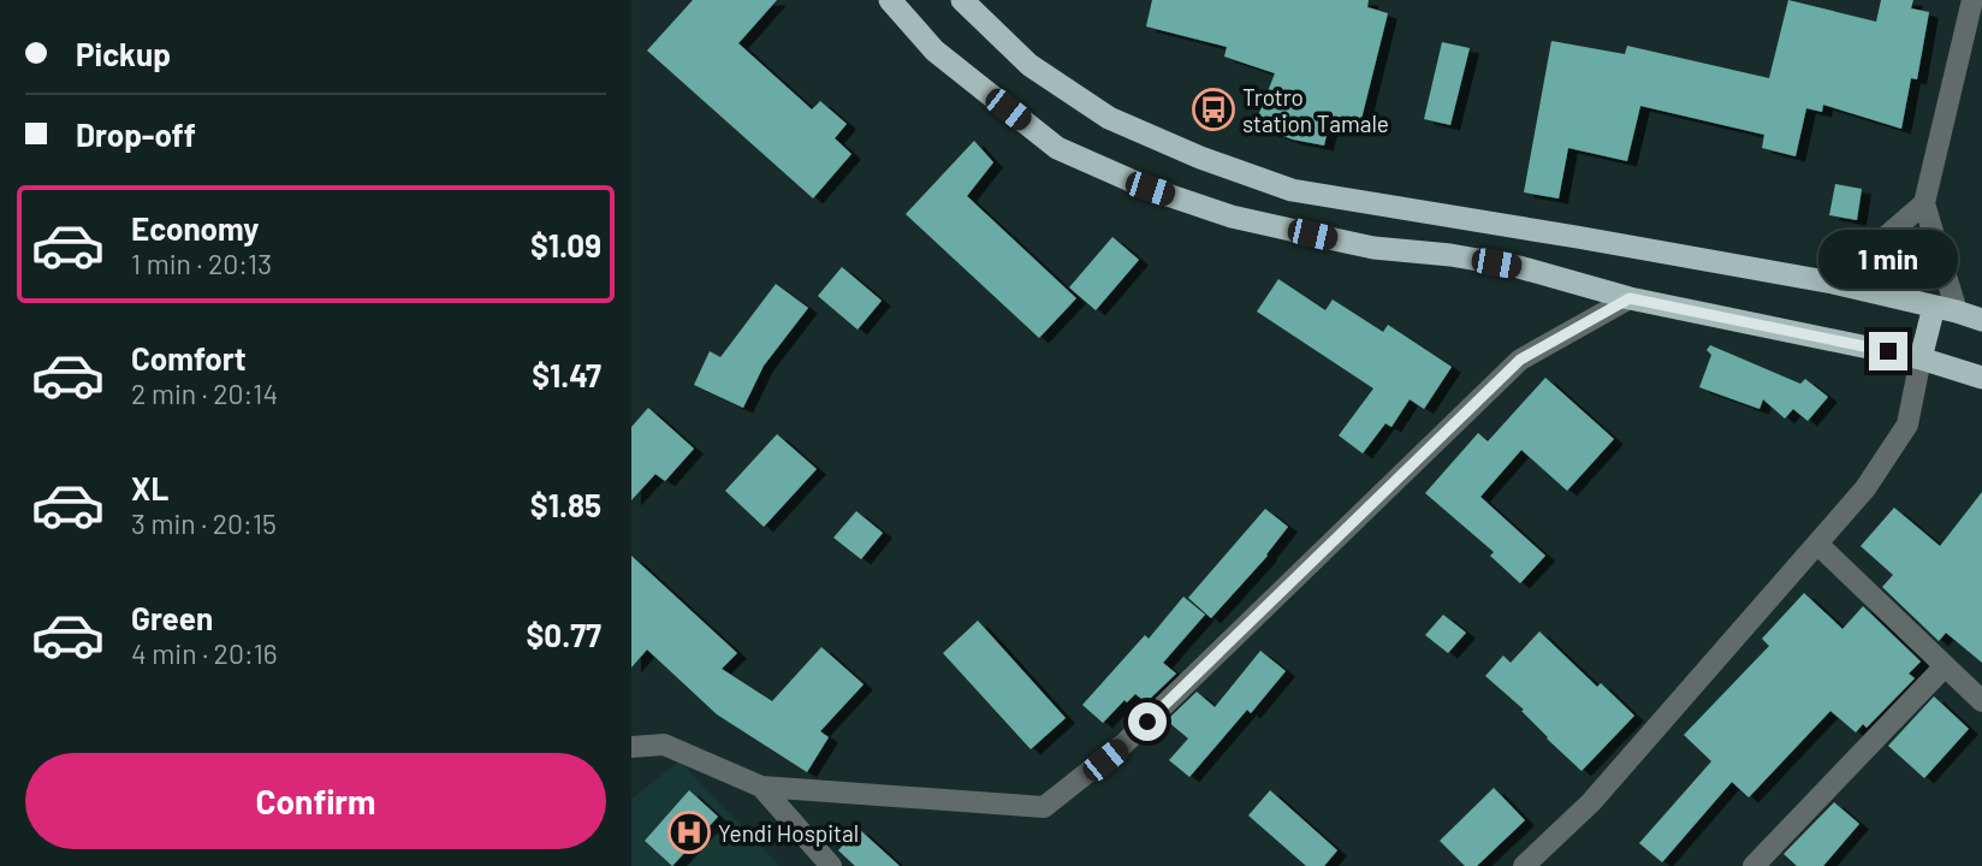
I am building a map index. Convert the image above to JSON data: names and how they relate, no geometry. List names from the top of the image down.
{
  "places": {
    "bus stop": ["Trotro station Tamale"],
    "hospital": ["Yendi Hospital"]
  },
  "page": {
    "banner": ["Pickup", "Drop-off"],
    "list": [
      {
        "name": "Economy",
        "note": "1 min · 20:13",
        "value": "$1.09"
      },
      {
        "name": "Comfort",
        "note": "2 min · 20:14",
        "value": "$1.47"
      },
      {
        "name": "XL",
        "note": "3 min · 20:15",
        "value": "$1.85"
      },
      {
        "name": "Green",
        "note": "4 min · 20:16",
        "value": "$0.77"
      }
    ],
    "bubble": "1 min",
    "buttons": "Confirm"
  }
}
